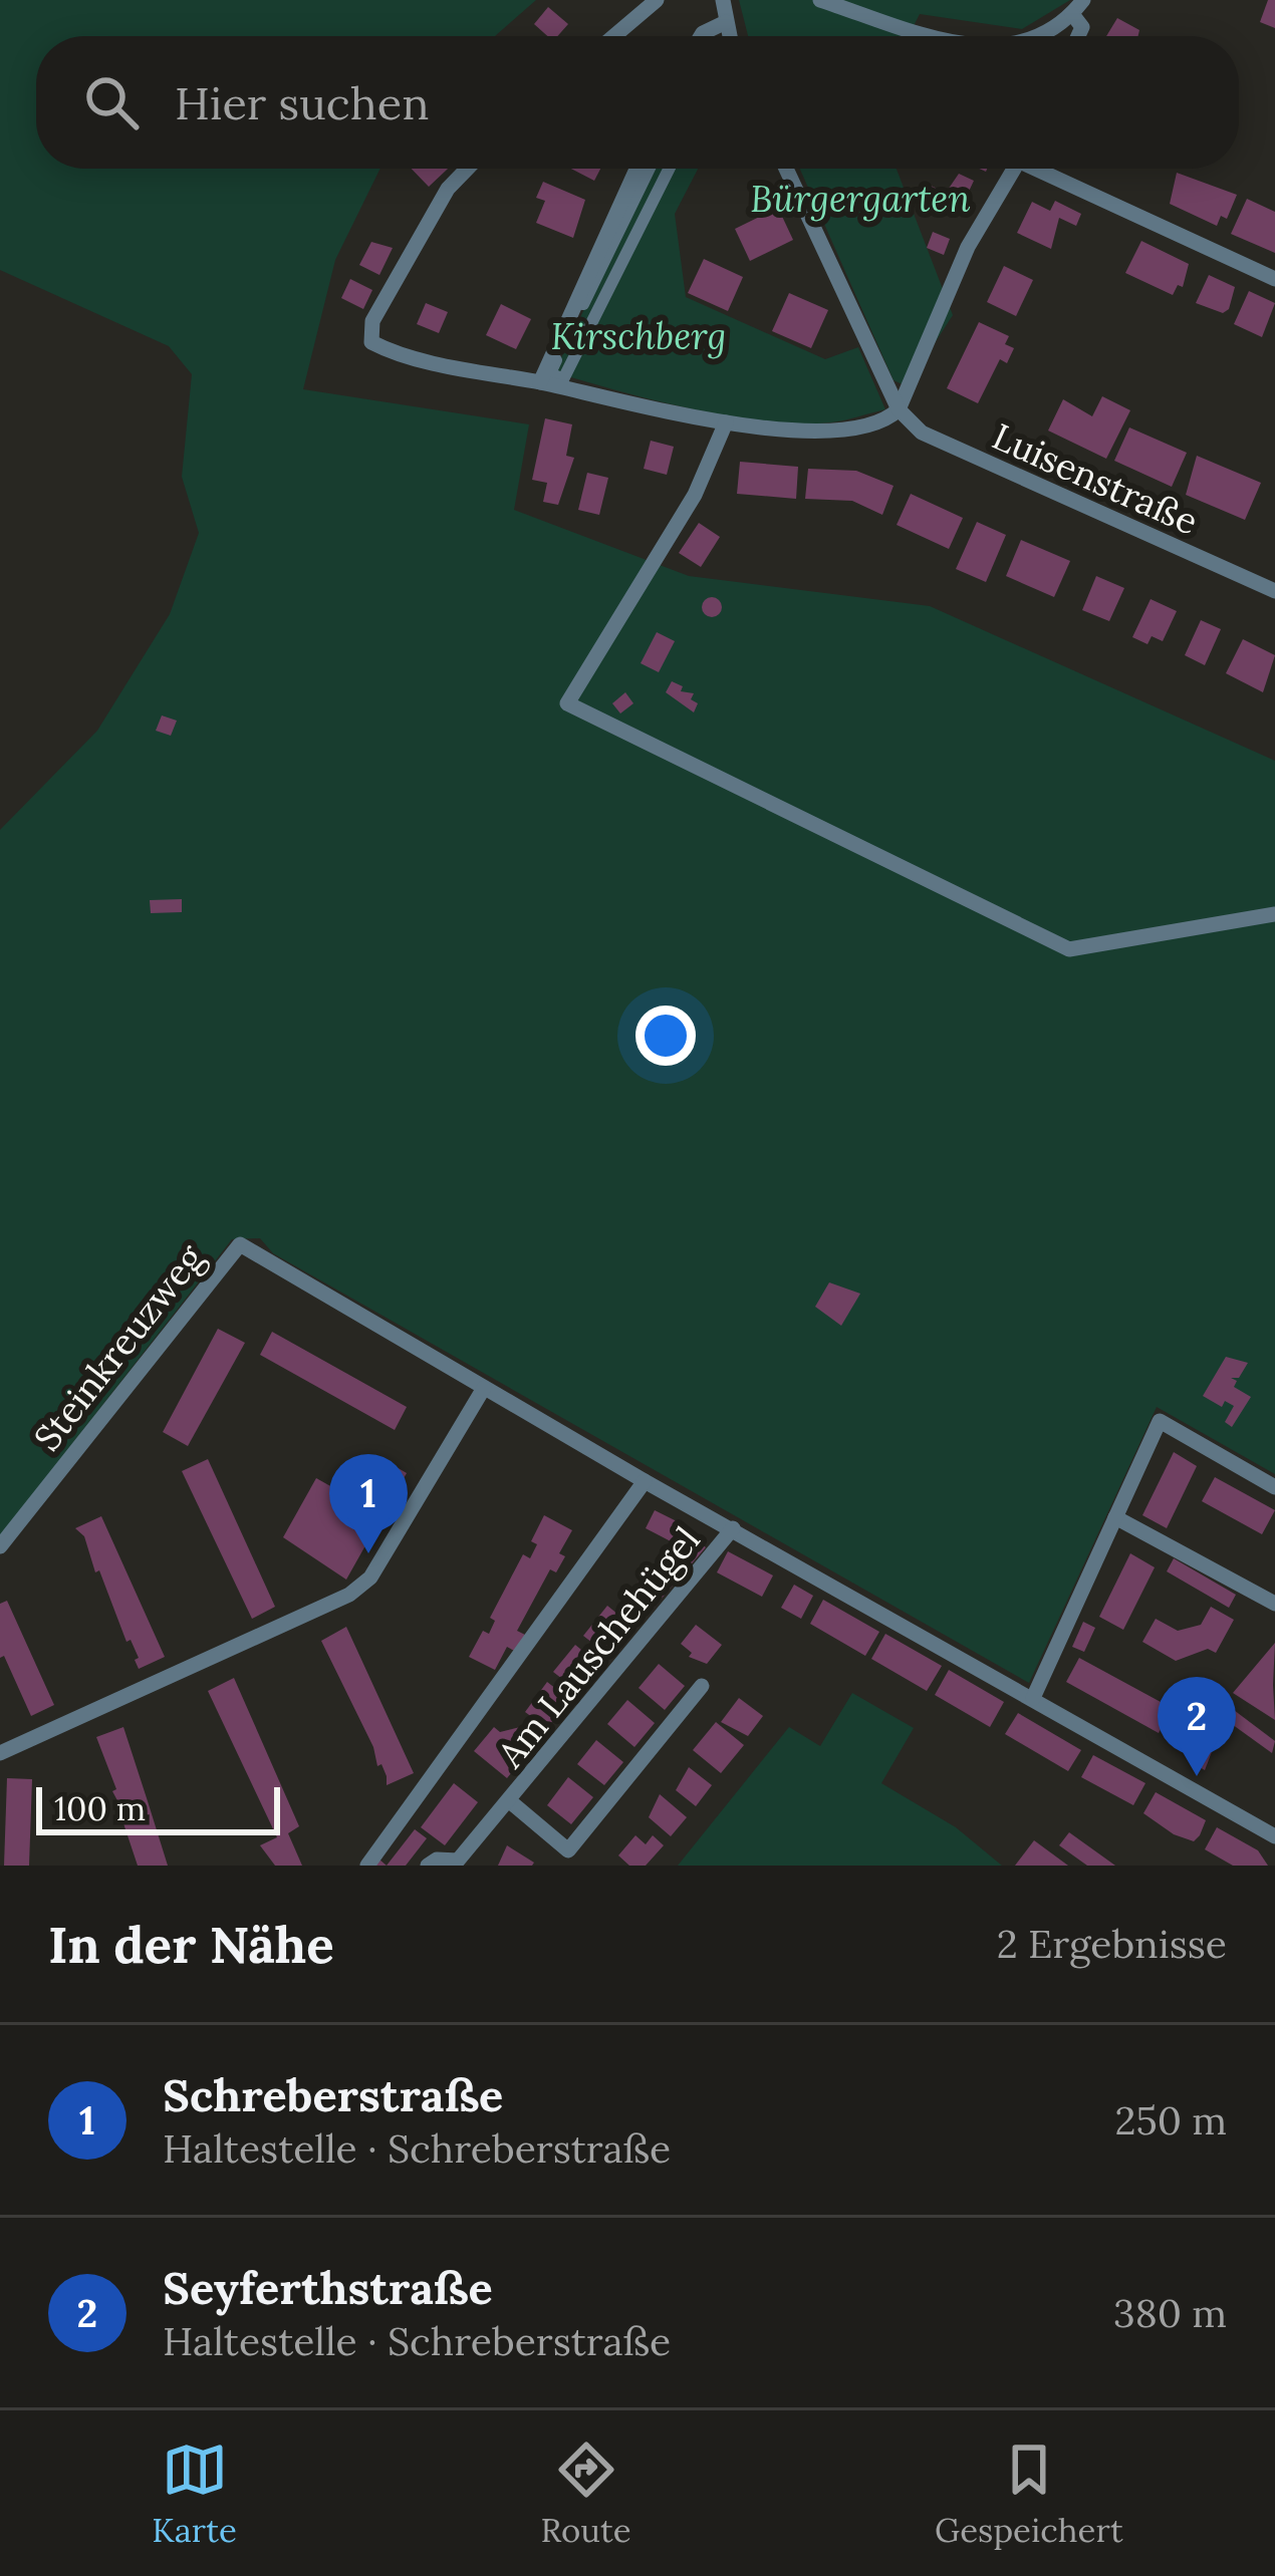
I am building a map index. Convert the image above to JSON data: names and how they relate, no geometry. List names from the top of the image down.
{
  "streets": {
    "street": ["Luisenstraße", "Steinkreuzweg", "Am Lauschehügel"]
  },
  "parks": ["Bürgergarten", "Kirschberg"],
  "scale_bar": "100 m",
  "page": {
    "search": "Hier suchen",
    "pins": ["1", "2"],
    "scale": "100 m",
    "heading": ["In der Nähe", "2 Ergebnisse"],
    "list": [
      {
        "mark": "1",
        "name": "Schreberstraße",
        "note": "Haltestelle · Schreberstraße",
        "value": "250 m"
      },
      {
        "mark": "2",
        "name": "Seyferthstraße",
        "note": "Haltestelle · Schreberstraße",
        "value": "380 m"
      }
    ],
    "nav": ["Karte", "Route", "Gespeichert"]
  }
}
